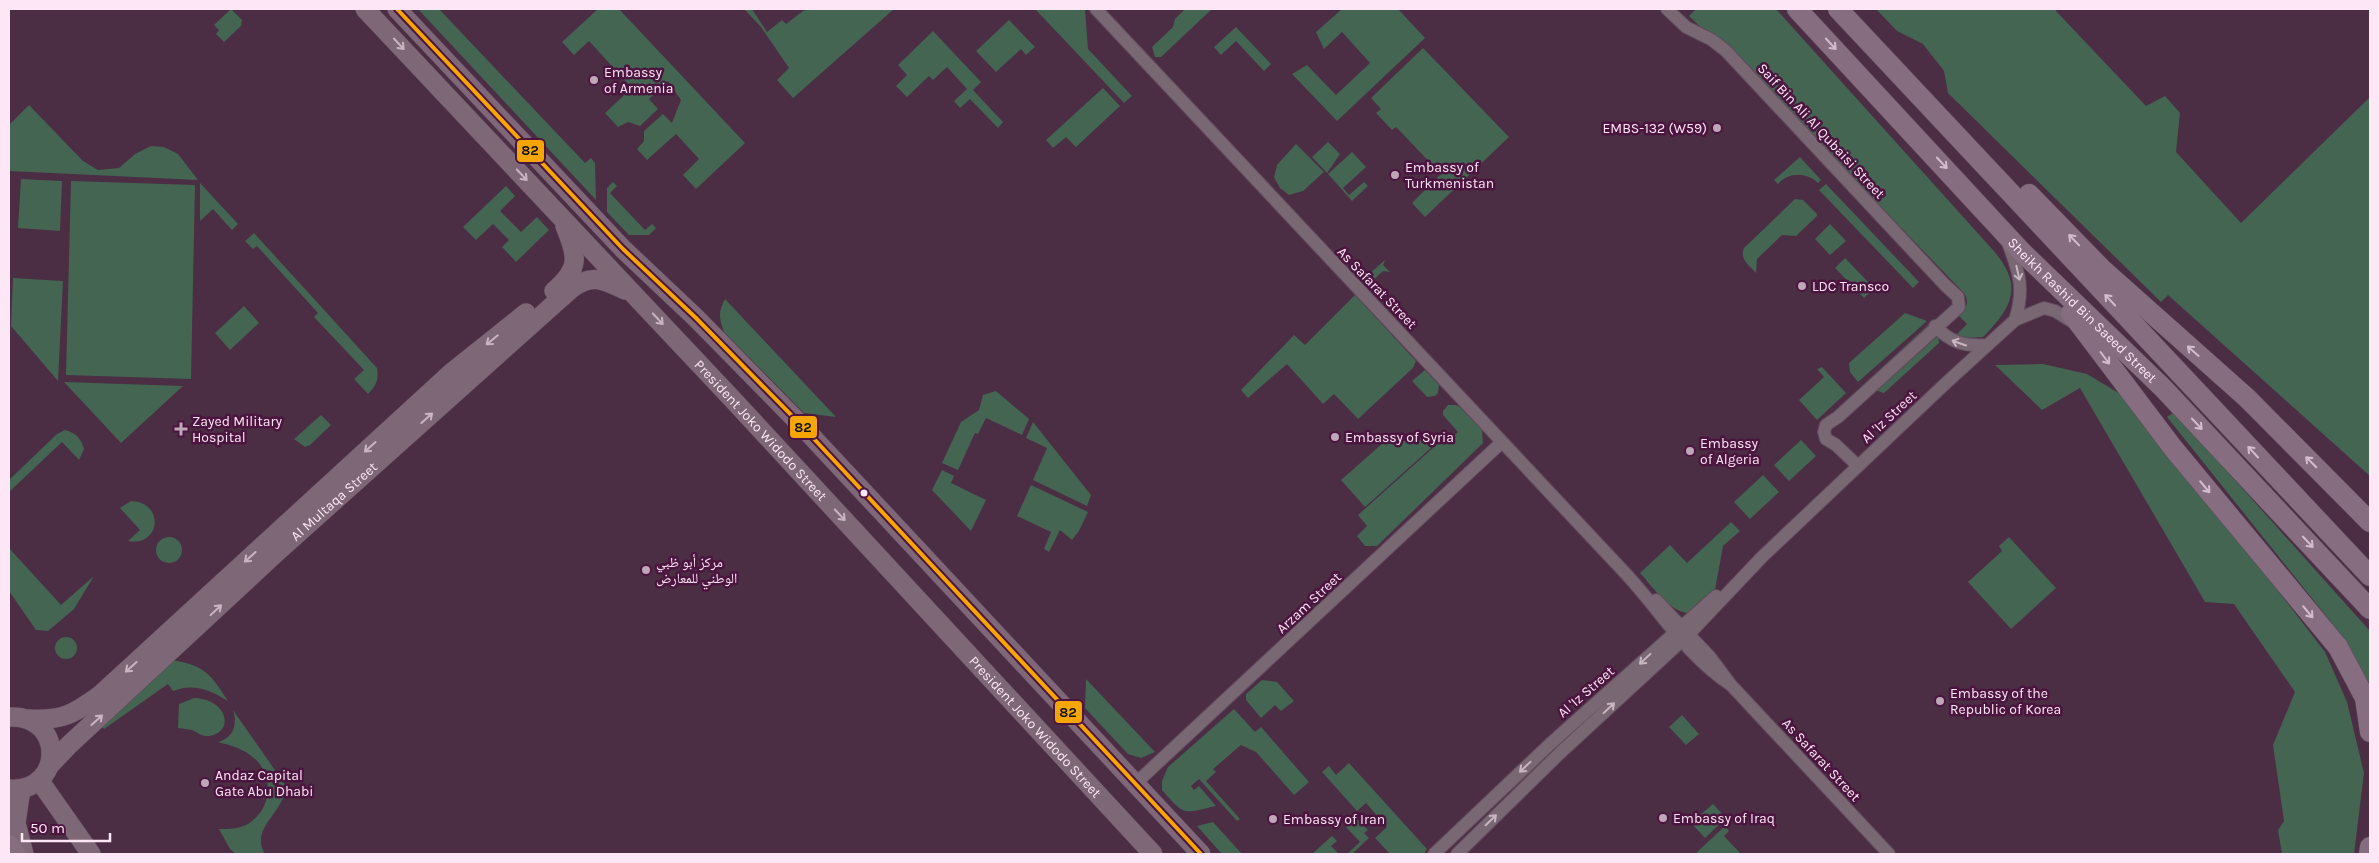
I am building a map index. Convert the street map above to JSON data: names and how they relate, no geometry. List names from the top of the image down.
{
  "streets": {
    "main road": ["Sheikh Rashid Bin Saeed Street"],
    "street": [
      "Saif Bin Ali Al Qubaisi Street",
      "As Safarat Street",
      "Al 'Iz Street",
      "President Joko Widodo Street",
      "Al Multaqa Street",
      "Arzam Street"
    ]
  },
  "crossings": [
    ["Saif Bin Ali Al Qubaisi Street", "Al 'Iz Street"],
    ["As Safarat Street", "Al 'Iz Street"],
    ["As Safarat Street", "Arzam Street"],
    ["President Joko Widodo Street", "Al Multaqa Street"]
  ],
  "places": {
    "other": [
      "Embassy of Armenia",
      "EMBS-132 (W59)",
      "Embassy of Turkmenistan",
      "LDC Transco",
      "Embassy of Syria",
      "Embassy of Algeria",
      "مركز أبو ظبي الوطني للمعارض",
      "Embassy of the Republic of Korea",
      "Andaz Capital Gate Abu Dhabi",
      "Embassy of Iraq",
      "Embassy of Iran"
    ],
    "health": ["Zayed Military Hospital"]
  },
  "lines": ["transit line 82"],
  "scale_bar": "50 m"
}
